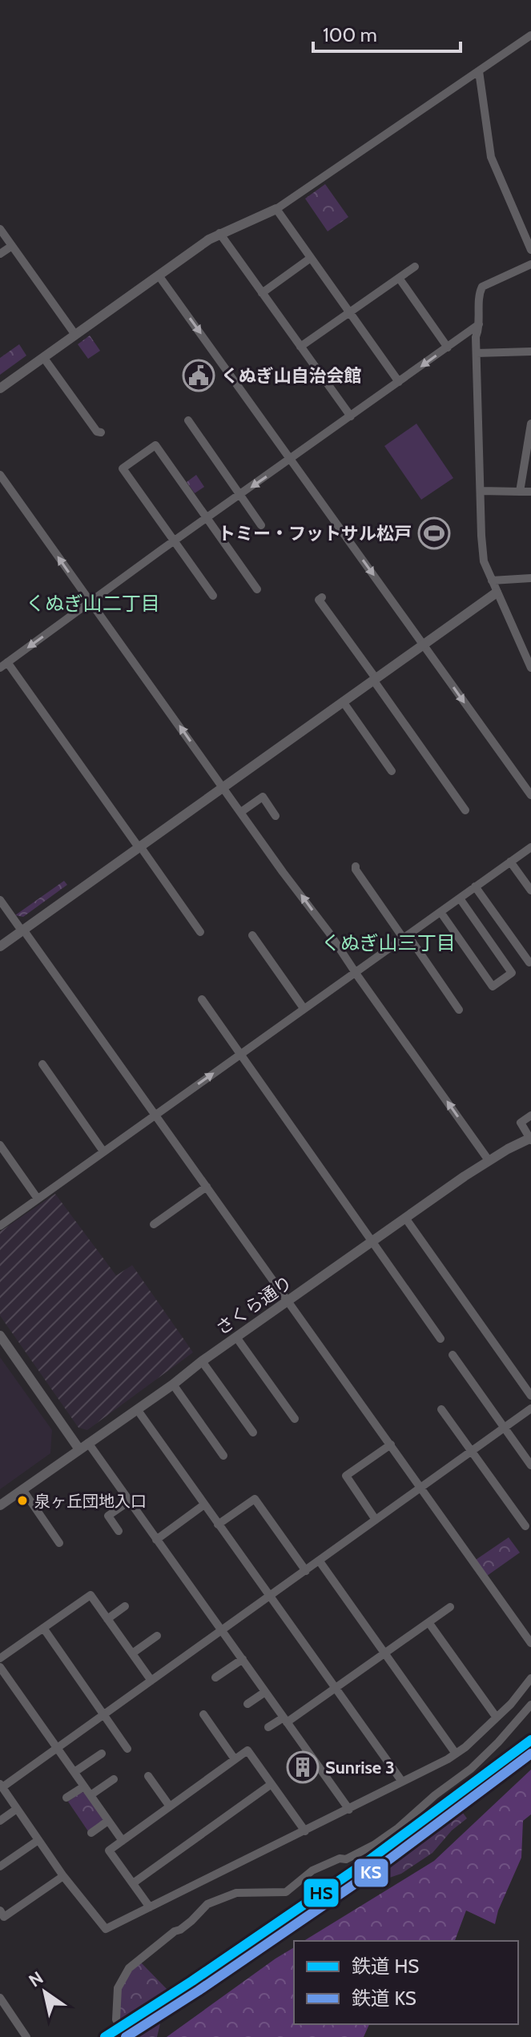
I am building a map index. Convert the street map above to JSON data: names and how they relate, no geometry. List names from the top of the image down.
{
  "streets": {
    "street": ["さくら通り"]
  },
  "districts": ["くぬぎ山二丁目", "くぬぎ山三丁目"],
  "places": {
    "public building": ["くぬぎ山自治会館"],
    "sports": ["トミー・フットサル松戸"],
    "other": ["泉ヶ丘団地入口"],
    "building": ["Sunrise 3"]
  },
  "lines": ["rail line HS", "rail line KS"],
  "legend": ["鉄道 HS", "鉄道 KS"],
  "scale_bar": "100 m",
  "north": "top left"
}
